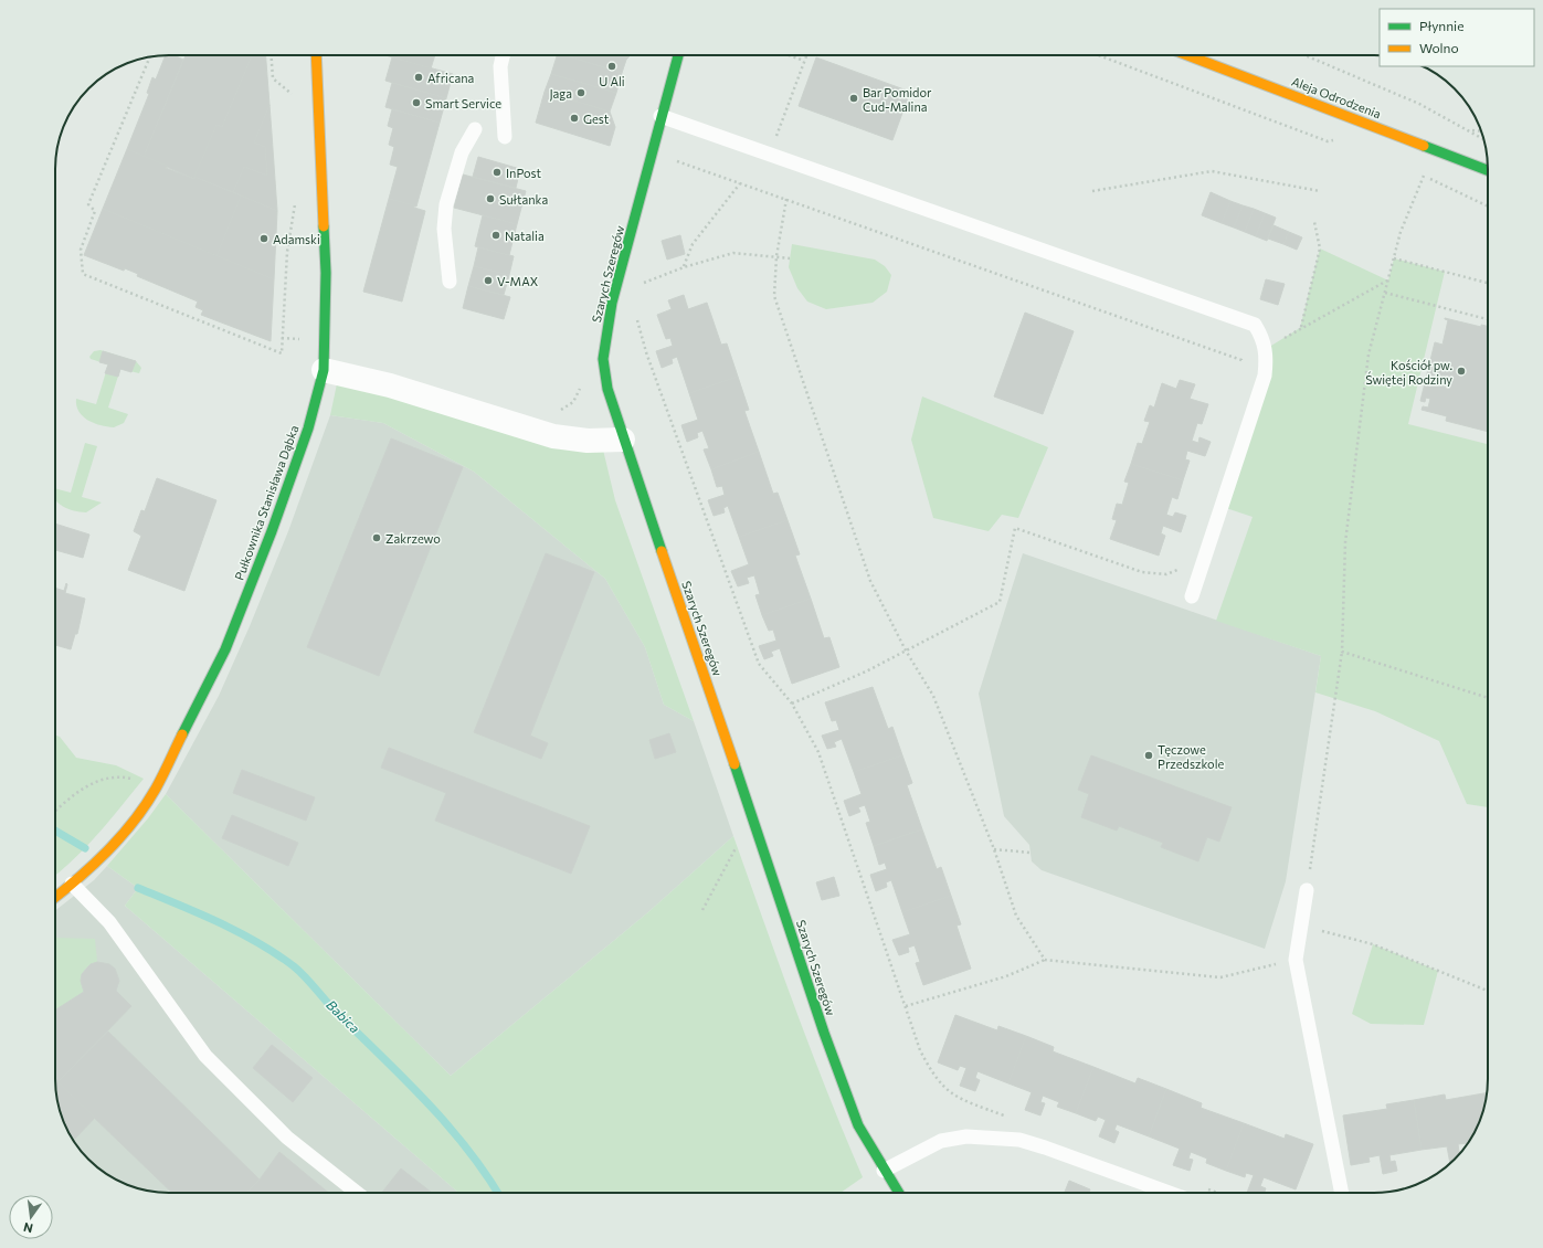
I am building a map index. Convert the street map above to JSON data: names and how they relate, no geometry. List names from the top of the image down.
{
  "streets": {
    "street": ["Aleja Odrodzenia", "Szarych Szeregów", "Pułkownika Stanisława Dąbka"]
  },
  "water": ["Babica"],
  "places": [
    "U Ali",
    "Africana",
    "Jaga",
    "Bar Pomidor Cud-Malina",
    "Smart Service",
    "Gest",
    "InPost",
    "Sułtanka",
    "Natalia",
    "Adamski",
    "V-MAX",
    "Kościół pw. Świętej Rodziny",
    "Zakrzewo",
    "Tęczowe Przedszkole"
  ],
  "legend": ["Płynnie", "Wolno"],
  "north": "bottom"
}
